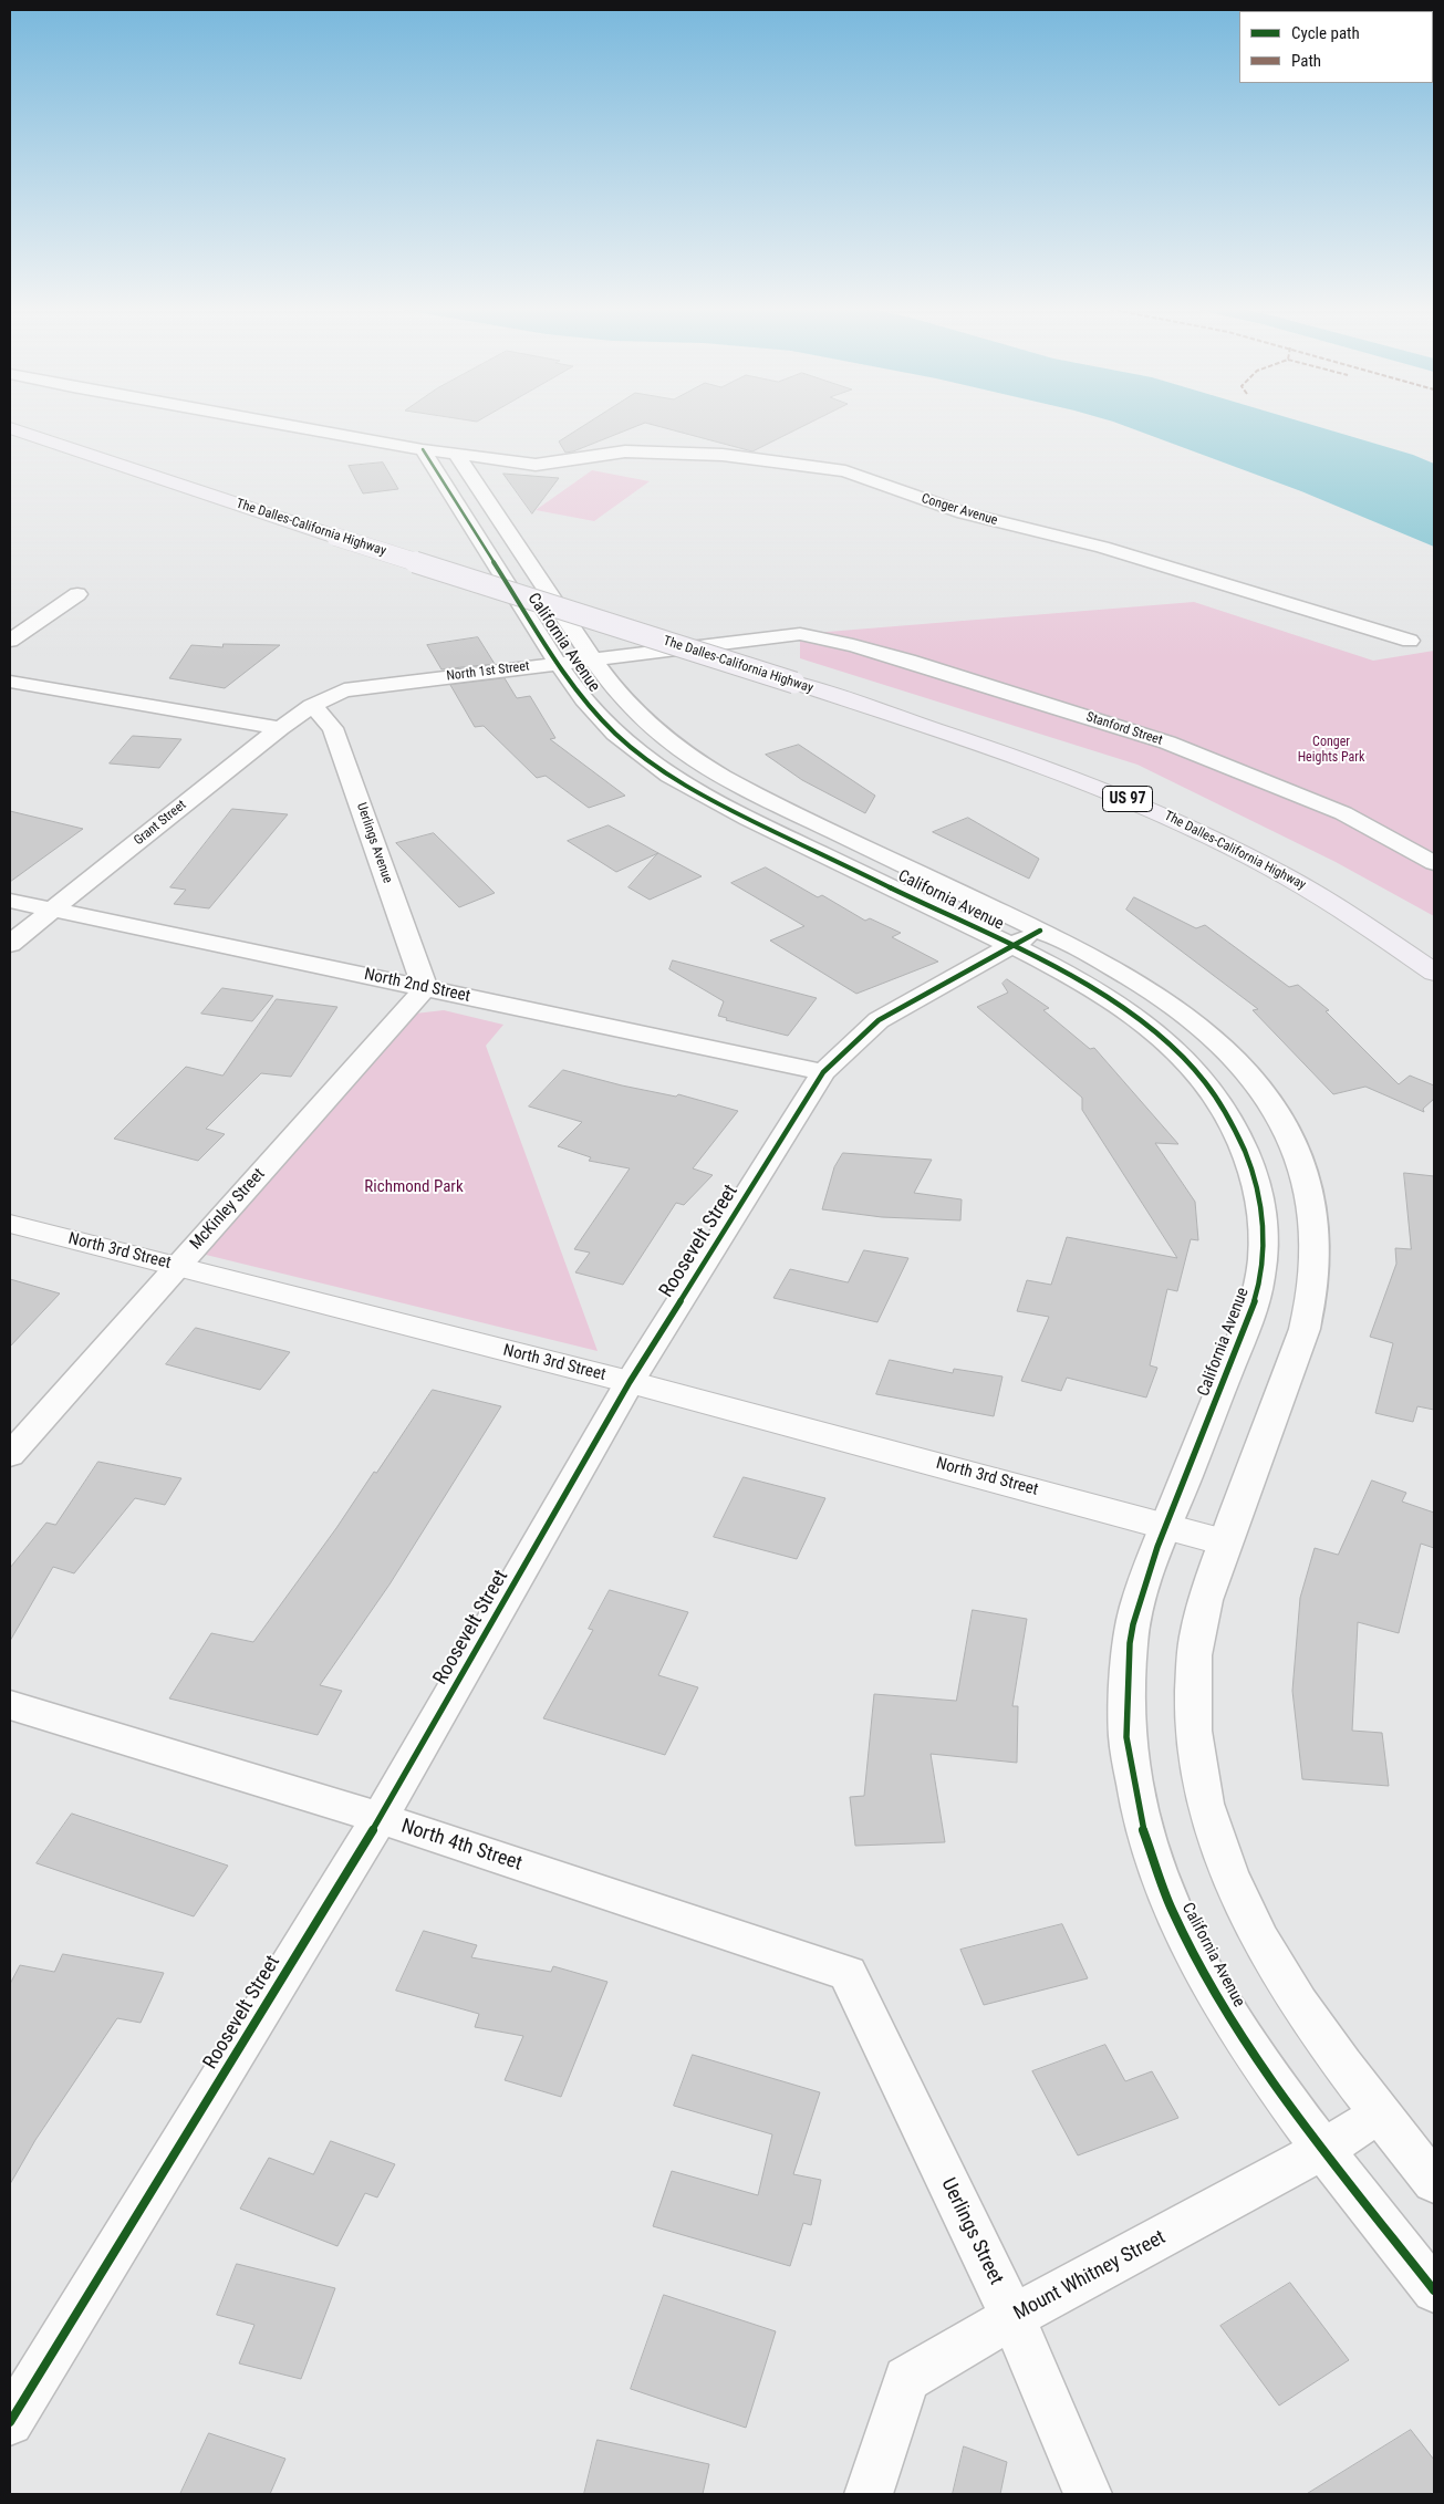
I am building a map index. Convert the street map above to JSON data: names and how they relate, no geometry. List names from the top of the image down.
{
  "streets": {
    "highway": ["The Dalles-California Highway", "US 97"],
    "street": [
      "Conger Avenue",
      "California Avenue",
      "North 1st Street",
      "Stanford Street",
      "Grant Street",
      "Uerlings Avenue",
      "North 2nd Street",
      "McKinley Street",
      "Roosevelt Street",
      "North 3rd Street",
      "North 4th Street",
      "Uerlings Street",
      "Mount Whitney Street"
    ]
  },
  "crossings": [
    ["Conger Avenue", "California Avenue"],
    ["California Avenue", "North 1st Street"],
    ["California Avenue", "Roosevelt Street"],
    ["California Avenue", "North 3rd Street"],
    ["California Avenue", "Mount Whitney Street"],
    ["North 1st Street", "Stanford Street"],
    ["North 1st Street", "Grant Street"],
    ["North 1st Street", "Uerlings Avenue"],
    ["Grant Street", "Uerlings Avenue"],
    ["Grant Street", "North 2nd Street"],
    ["Uerlings Avenue", "North 2nd Street"],
    ["Uerlings Avenue", "McKinley Street"],
    ["North 2nd Street", "McKinley Street"],
    ["North 2nd Street", "Roosevelt Street"],
    ["McKinley Street", "North 3rd Street"],
    ["Roosevelt Street", "North 3rd Street"],
    ["Roosevelt Street", "North 4th Street"],
    ["North 4th Street", "Uerlings Street"],
    ["Uerlings Street", "Mount Whitney Street"]
  ],
  "parks": ["Conger Heights Park", "Richmond Park"],
  "legend": ["Cycle path", "Path"]
}
